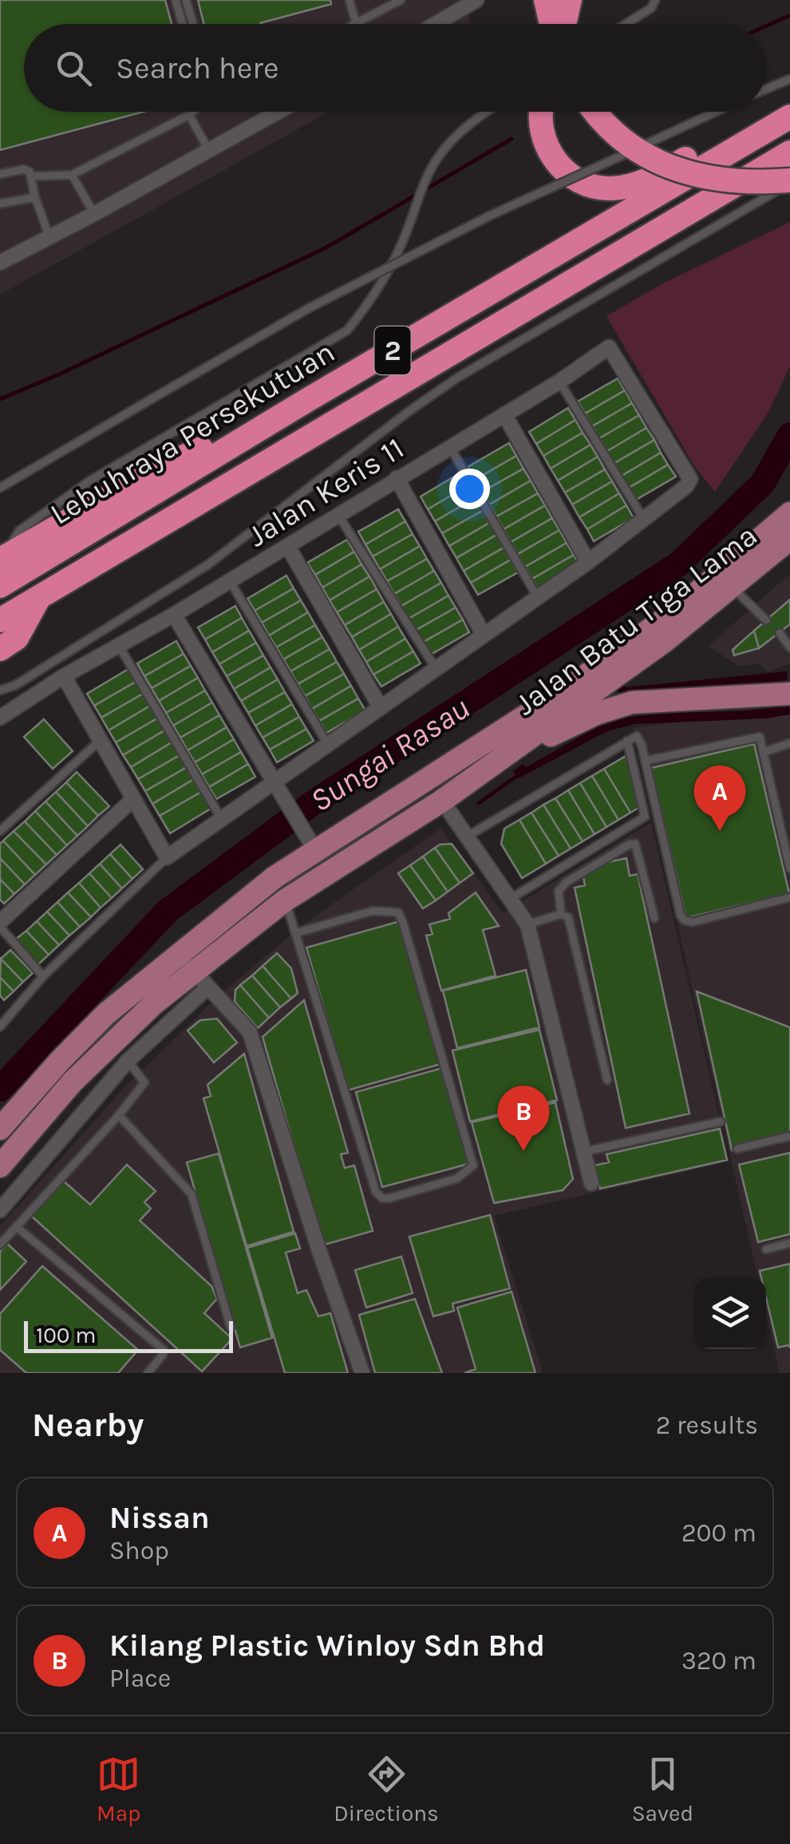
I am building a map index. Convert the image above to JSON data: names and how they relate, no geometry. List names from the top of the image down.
{
  "streets": {
    "highway": ["2", "Lebuhraya Persekutuan"],
    "main road": ["Jalan Batu Tiga Lama"],
    "street": ["Jalan Keris 11"]
  },
  "water": ["Sungai Rasau"],
  "scale_bar": "100 m",
  "page": {
    "search": "Search here",
    "pins": ["A", "B"],
    "scale": "100 m",
    "heading": ["Nearby", "2 results"],
    "list": [
      {
        "mark": "A",
        "name": "Nissan",
        "note": "Shop",
        "value": "200 m"
      },
      {
        "mark": "B",
        "name": "Kilang Plastic Winloy Sdn Bhd",
        "note": "Place",
        "value": "320 m"
      }
    ],
    "nav": ["Map", "Directions", "Saved"]
  }
}
